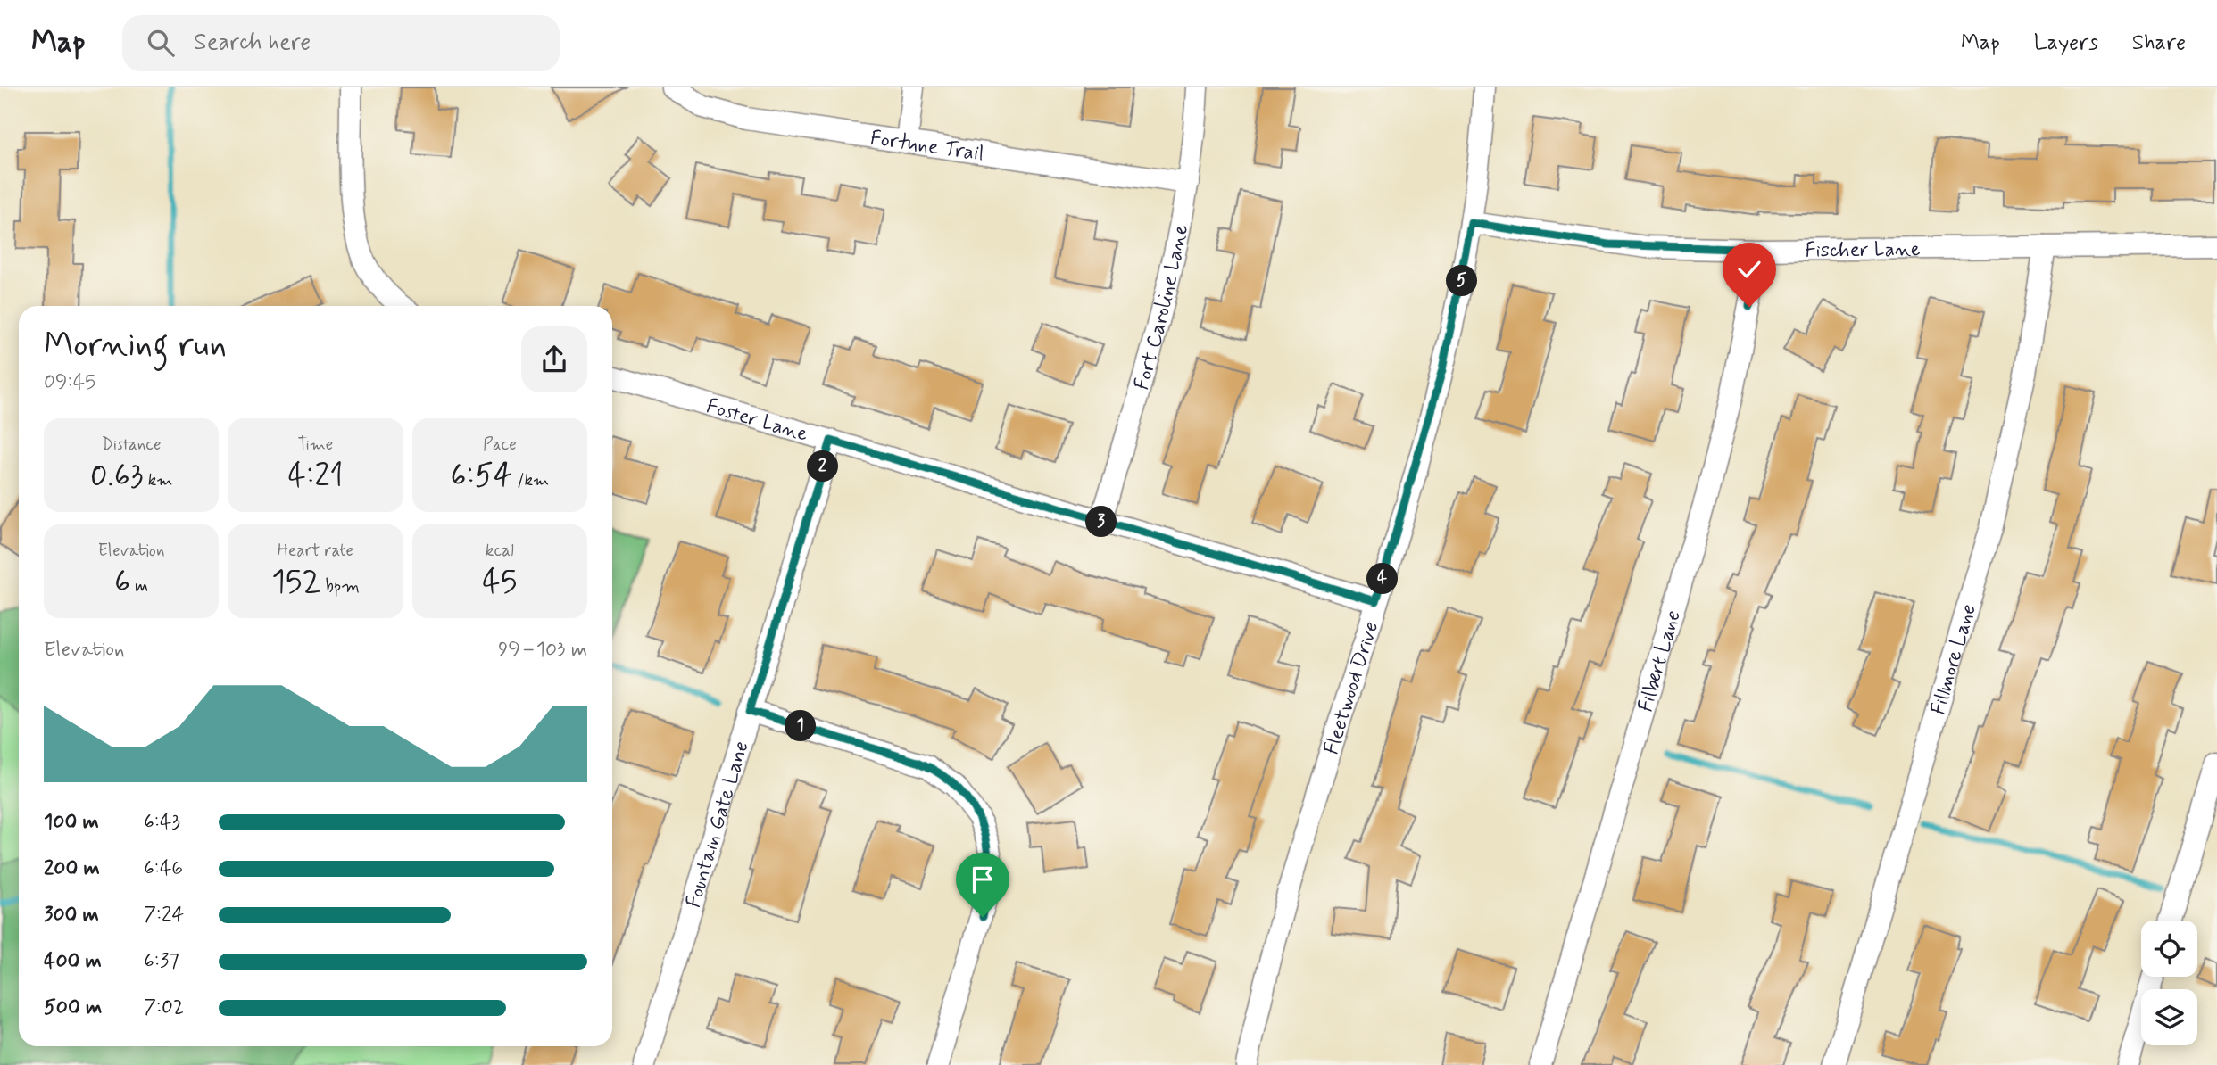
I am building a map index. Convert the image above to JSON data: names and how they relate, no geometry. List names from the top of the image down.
{
  "streets": {
    "street": [
      "Fortune Trail",
      "Fischer Lane",
      "Fort Caroline Lane",
      "Foster Lane",
      "Fillmore Lane",
      "Filbert Lane",
      "Fleetwood Drive",
      "Fountain Gate Lane"
    ]
  },
  "crossings": [
    ["Fortune Trail", "Fort Caroline Lane"],
    ["Fischer Lane", "Fillmore Lane"],
    ["Fischer Lane", "Filbert Lane"],
    ["Fischer Lane", "Fleetwood Drive"],
    ["Fort Caroline Lane", "Foster Lane"],
    ["Foster Lane", "Fleetwood Drive"],
    ["Foster Lane", "Fountain Gate Lane"]
  ],
  "page": {
    "header": "Map",
    "search": "Search here",
    "nav": ["Map", "Layers", "Share"],
    "pins": [
      "5",
      "2",
      "3",
      "4",
      "1"
    ],
    "heading": ["Morning run", "09:45"],
    "stats": [
      ["Distance", "0.63 km"],
      ["Time", "4:21"],
      ["Pace", "6:54 /km"],
      ["Elevation", "6 m"],
      ["Heart rate", "152 bpm"],
      ["kcal", "45"]
    ],
    "chart": ["Elevation", "99–103 m"],
    "list": [
      {
        "name": "100 m",
        "note": "6:43"
      },
      {
        "name": "200 m",
        "note": "6:46"
      },
      {
        "name": "300 m",
        "note": "7:24"
      },
      {
        "name": "400 m",
        "note": "6:37"
      },
      {
        "name": "500 m",
        "note": "7:02"
      }
    ]
  }
}
